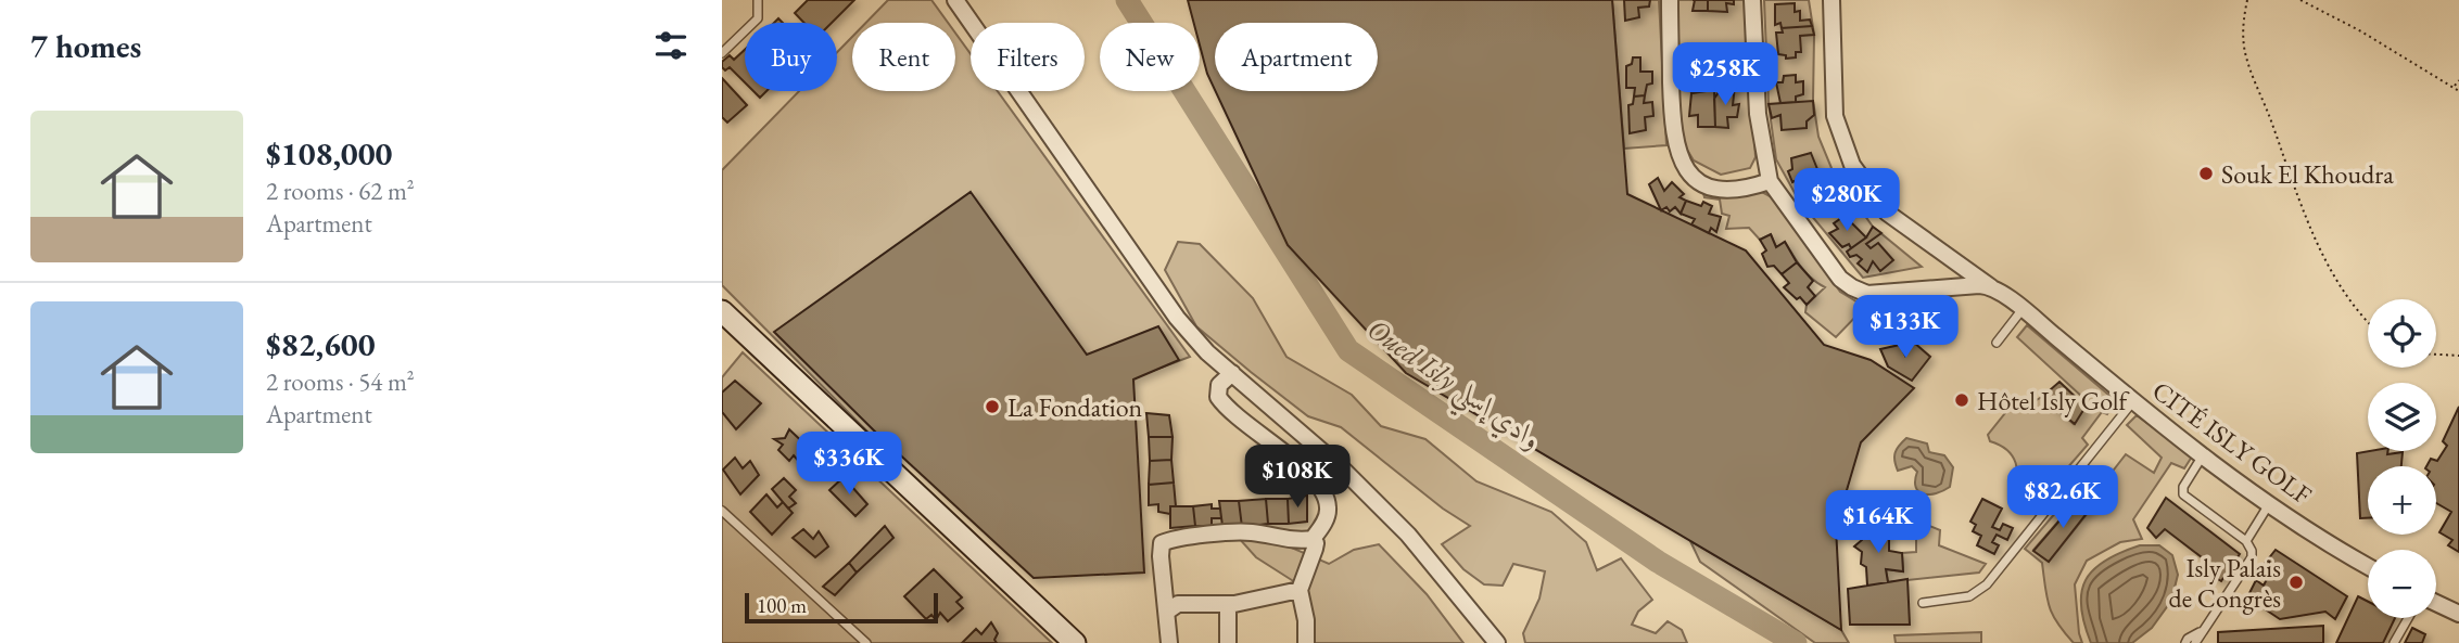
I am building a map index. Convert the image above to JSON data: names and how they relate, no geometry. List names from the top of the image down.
{
  "streets": {
    "street": ["CITÉ ISLY GOLF"]
  },
  "water": ["Oued Isly وادي إسلي"],
  "places": [
    "Souk El Khoudra",
    "Hôtel Isly Golf",
    "La Fondation",
    "Isly Palais de Congrès"
  ],
  "scale_bar": "100 m",
  "page": {
    "heading": "7 homes",
    "chip": [
      "Buy",
      "Rent",
      "Filters",
      "New",
      "Apartment"
    ],
    "price": [
      "$258K",
      "$280K",
      "$133K",
      "$336K",
      "$108K",
      "$82.6K",
      "$164K"
    ],
    "list": [
      {
        "name": "$108,000",
        "note": "2 rooms · 62 m² · Apartment"
      },
      {
        "name": "$82,600",
        "note": "2 rooms · 54 m² · Apartment"
      }
    ],
    "map_buttons": ["+", "−"],
    "scale": "100 m"
  }
}
